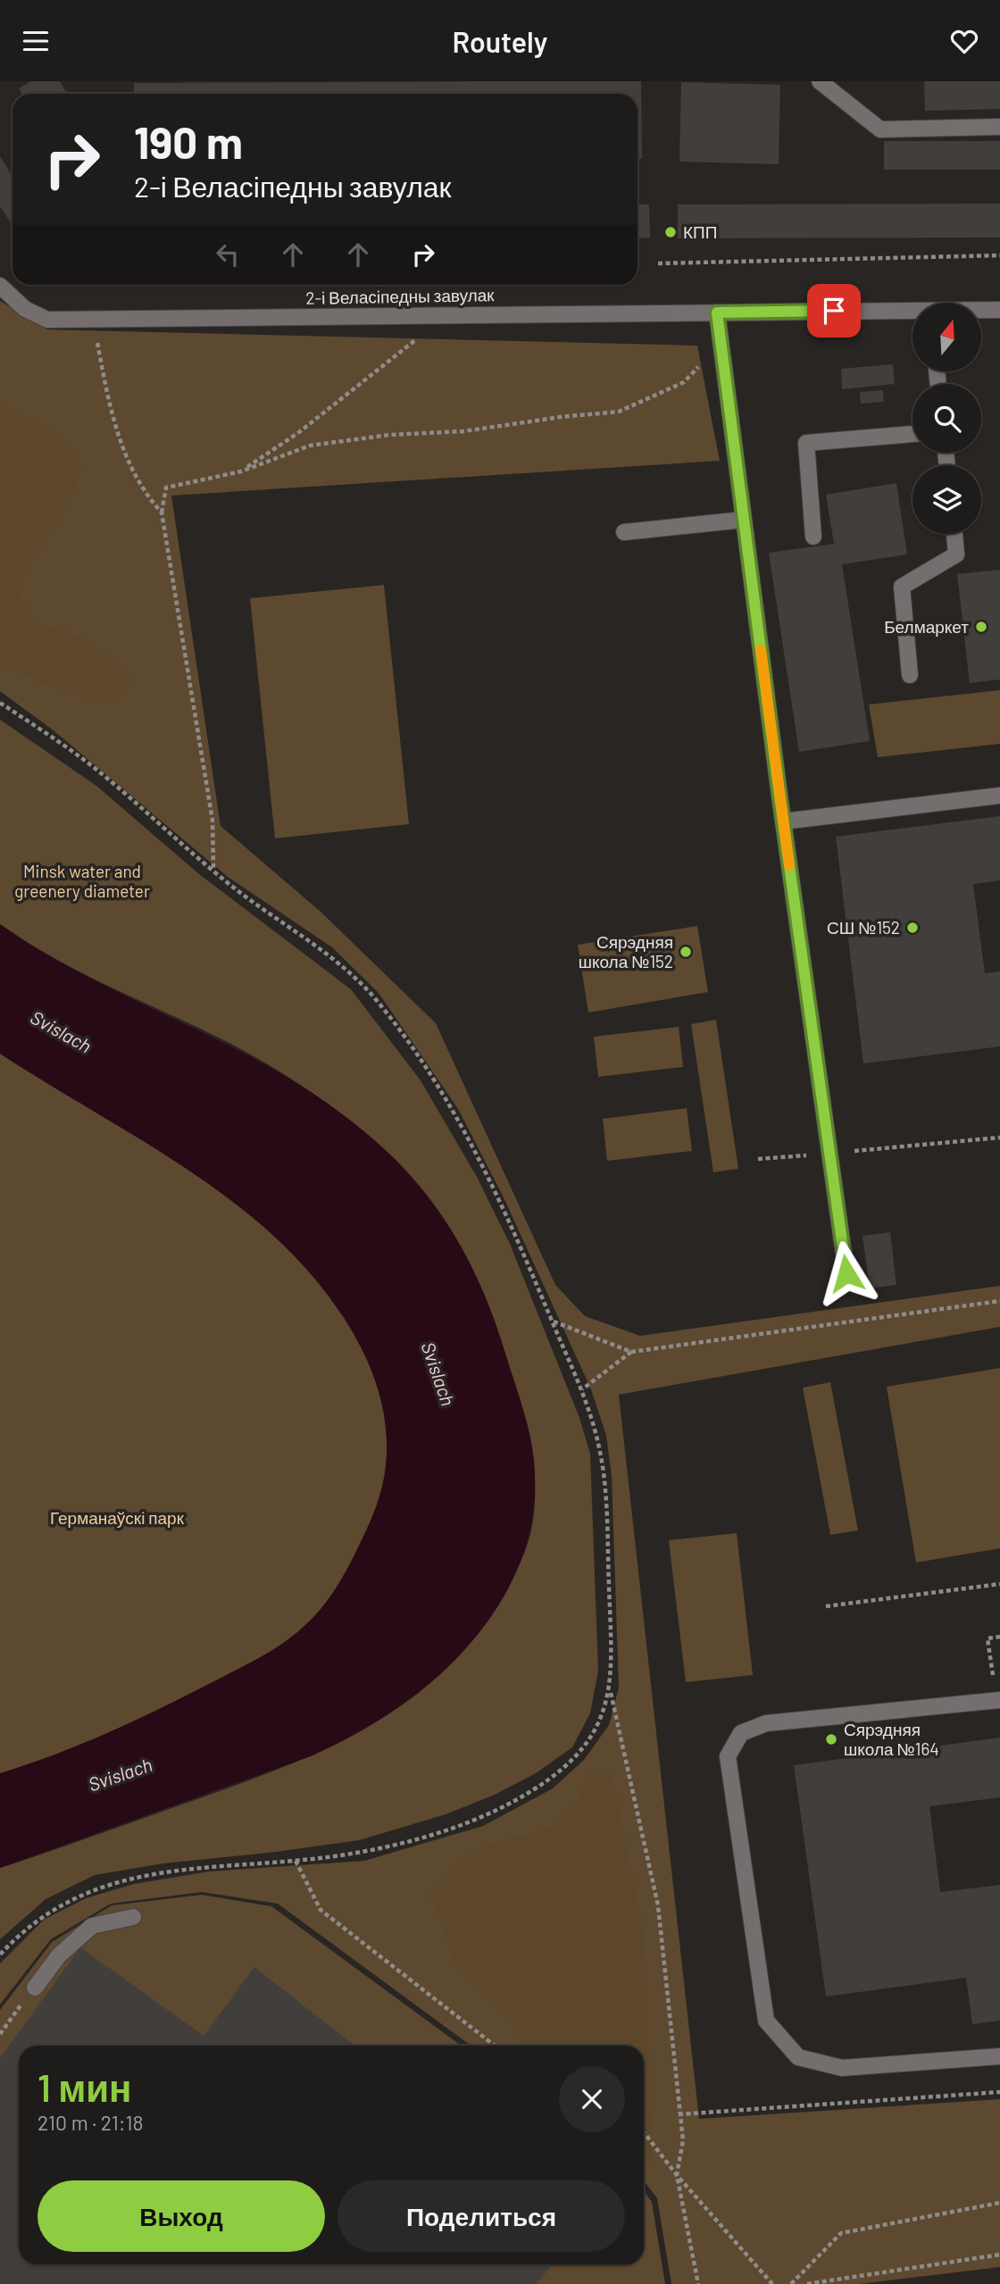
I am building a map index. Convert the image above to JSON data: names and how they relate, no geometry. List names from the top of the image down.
{
  "streets": {
    "lane": ["2-і Веласіпедны завулак"]
  },
  "water": ["Svislach"],
  "parks": ["Minsk water and greenery diameter", "Германаўскі парк"],
  "places": [
    "КПП",
    "Белмаркет",
    "СШ №152",
    "Сярэдняя школа №152",
    "Сярэдняя школа №164"
  ],
  "north": "top",
  "page": {
    "header": "Routely",
    "turn": ["190 m", "2-і Веласіпедны завулак"],
    "heading": ["1 мин", "210 m · 21:18"],
    "buttons": ["Выход", "Поделиться"]
  }
}
